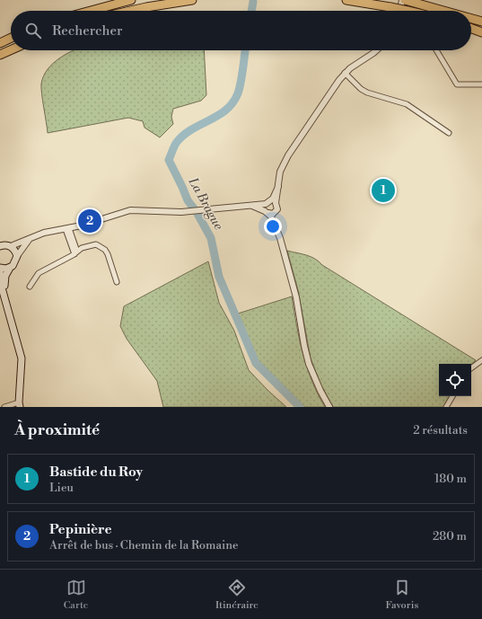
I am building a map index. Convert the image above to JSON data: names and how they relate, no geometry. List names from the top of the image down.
{
  "water": ["La Brague"],
  "page": {
    "search": "Rechercher",
    "pins": ["1", "2"],
    "heading": ["À proximité", "2 résultats"],
    "list": [
      {
        "mark": "1",
        "name": "Bastide du Roy",
        "note": "Lieu",
        "value": "180 m"
      },
      {
        "mark": "2",
        "name": "Pepinière",
        "note": "Arrêt de bus · Chemin de la Romaine",
        "value": "280 m"
      }
    ],
    "nav": ["Carte", "Itinéraire", "Favoris"]
  }
}
